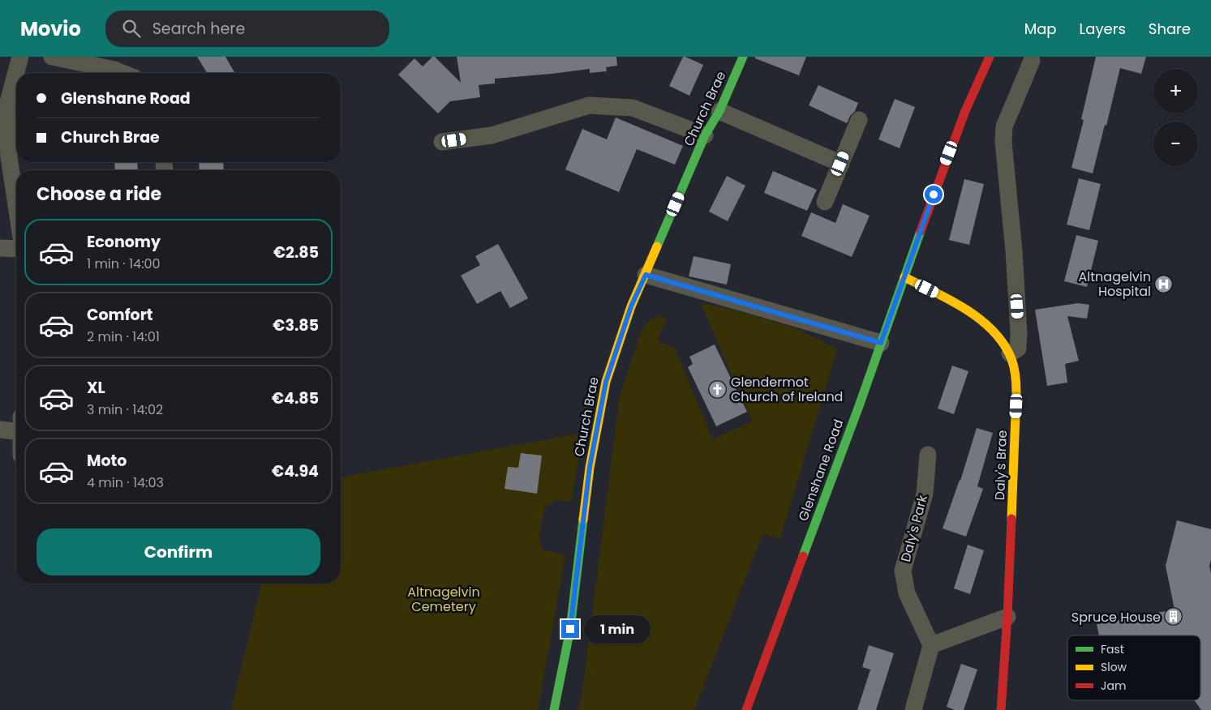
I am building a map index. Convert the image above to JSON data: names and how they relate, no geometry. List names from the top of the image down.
{
  "streets": {
    "main road": ["Church Brae", "Daly's Brae", "Glenshane Road"],
    "street": ["Daly's Park"]
  },
  "crossings": [
    ["Daly's Brae", "Glenshane Road"]
  ],
  "parks": ["Altnagelvin Cemetery"],
  "places": {
    "hospital": ["Altnagelvin Hospital"],
    "church": ["Glendermot Church of Ireland"],
    "building": ["Spruce House"]
  },
  "legend": ["Fast", "Slow", "Jam"],
  "page": {
    "header": "Movio",
    "search": "Search here",
    "nav": ["Map", "Layers", "Share"],
    "map_buttons": ["+", "−"],
    "banner": ["Glenshane Road", "Church Brae"],
    "heading": "Choose a ride",
    "list": [
      {
        "name": "Economy",
        "note": "1 min · 14:00",
        "value": "€2.85"
      },
      {
        "name": "Comfort",
        "note": "2 min · 14:01",
        "value": "€3.85"
      },
      {
        "name": "XL",
        "note": "3 min · 14:02",
        "value": "€4.85"
      },
      {
        "name": "Moto",
        "note": "4 min · 14:03",
        "value": "€4.94"
      }
    ],
    "buttons": "Confirm",
    "bubble": "1 min"
  }
}
